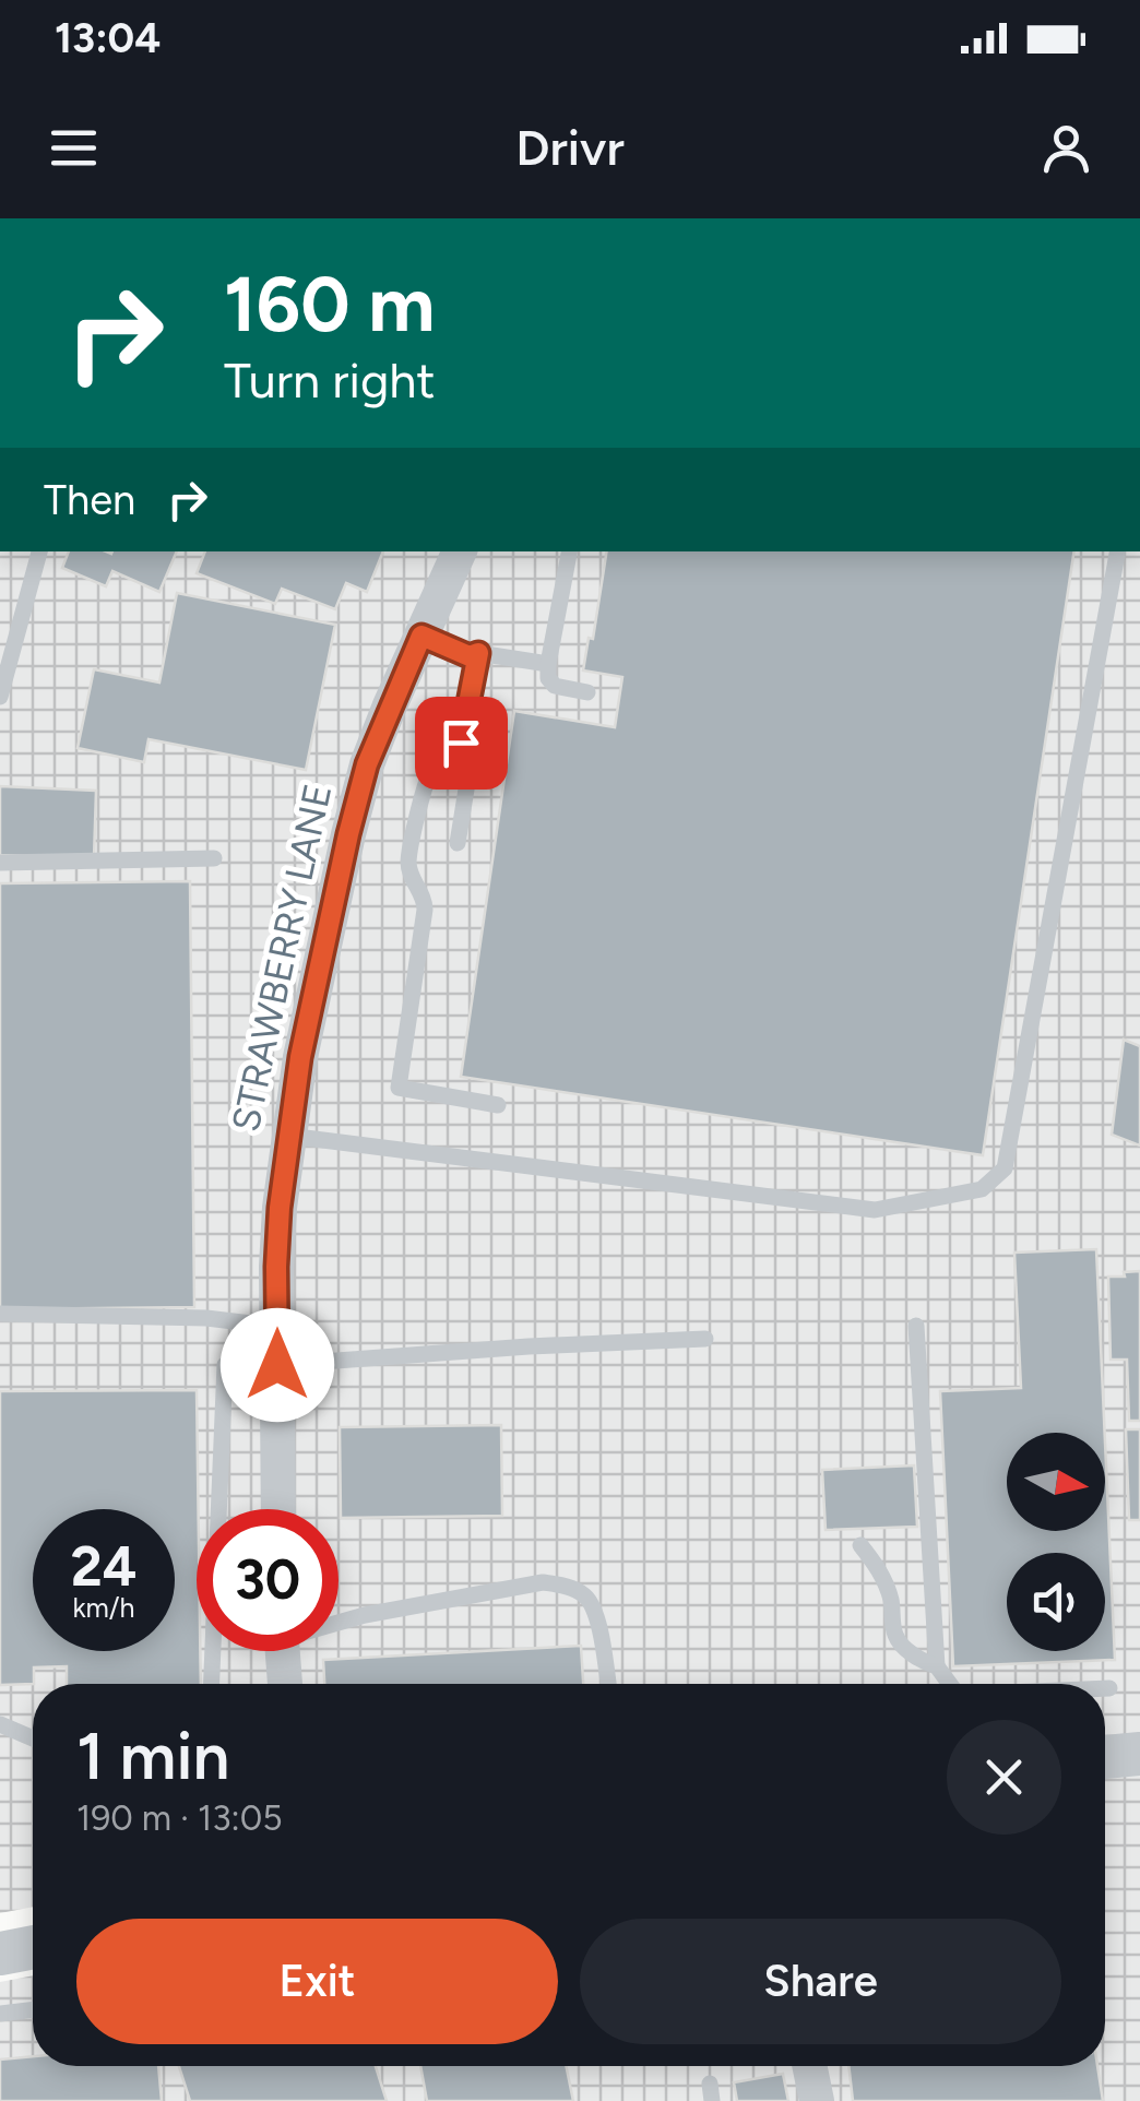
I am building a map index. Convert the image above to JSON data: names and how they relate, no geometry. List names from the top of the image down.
{
  "streets": {
    "street": ["STRAWBERRY LANE"]
  },
  "north": "right",
  "page": {
    "status": "13:04",
    "header": "Drivr",
    "turn": ["160 m", "Turn right"],
    "then": "Then",
    "speed": "24 km/h",
    "limit": "30",
    "heading": ["1 min", "190 m · 13:05"],
    "buttons": ["Exit", "Share"]
  }
}
